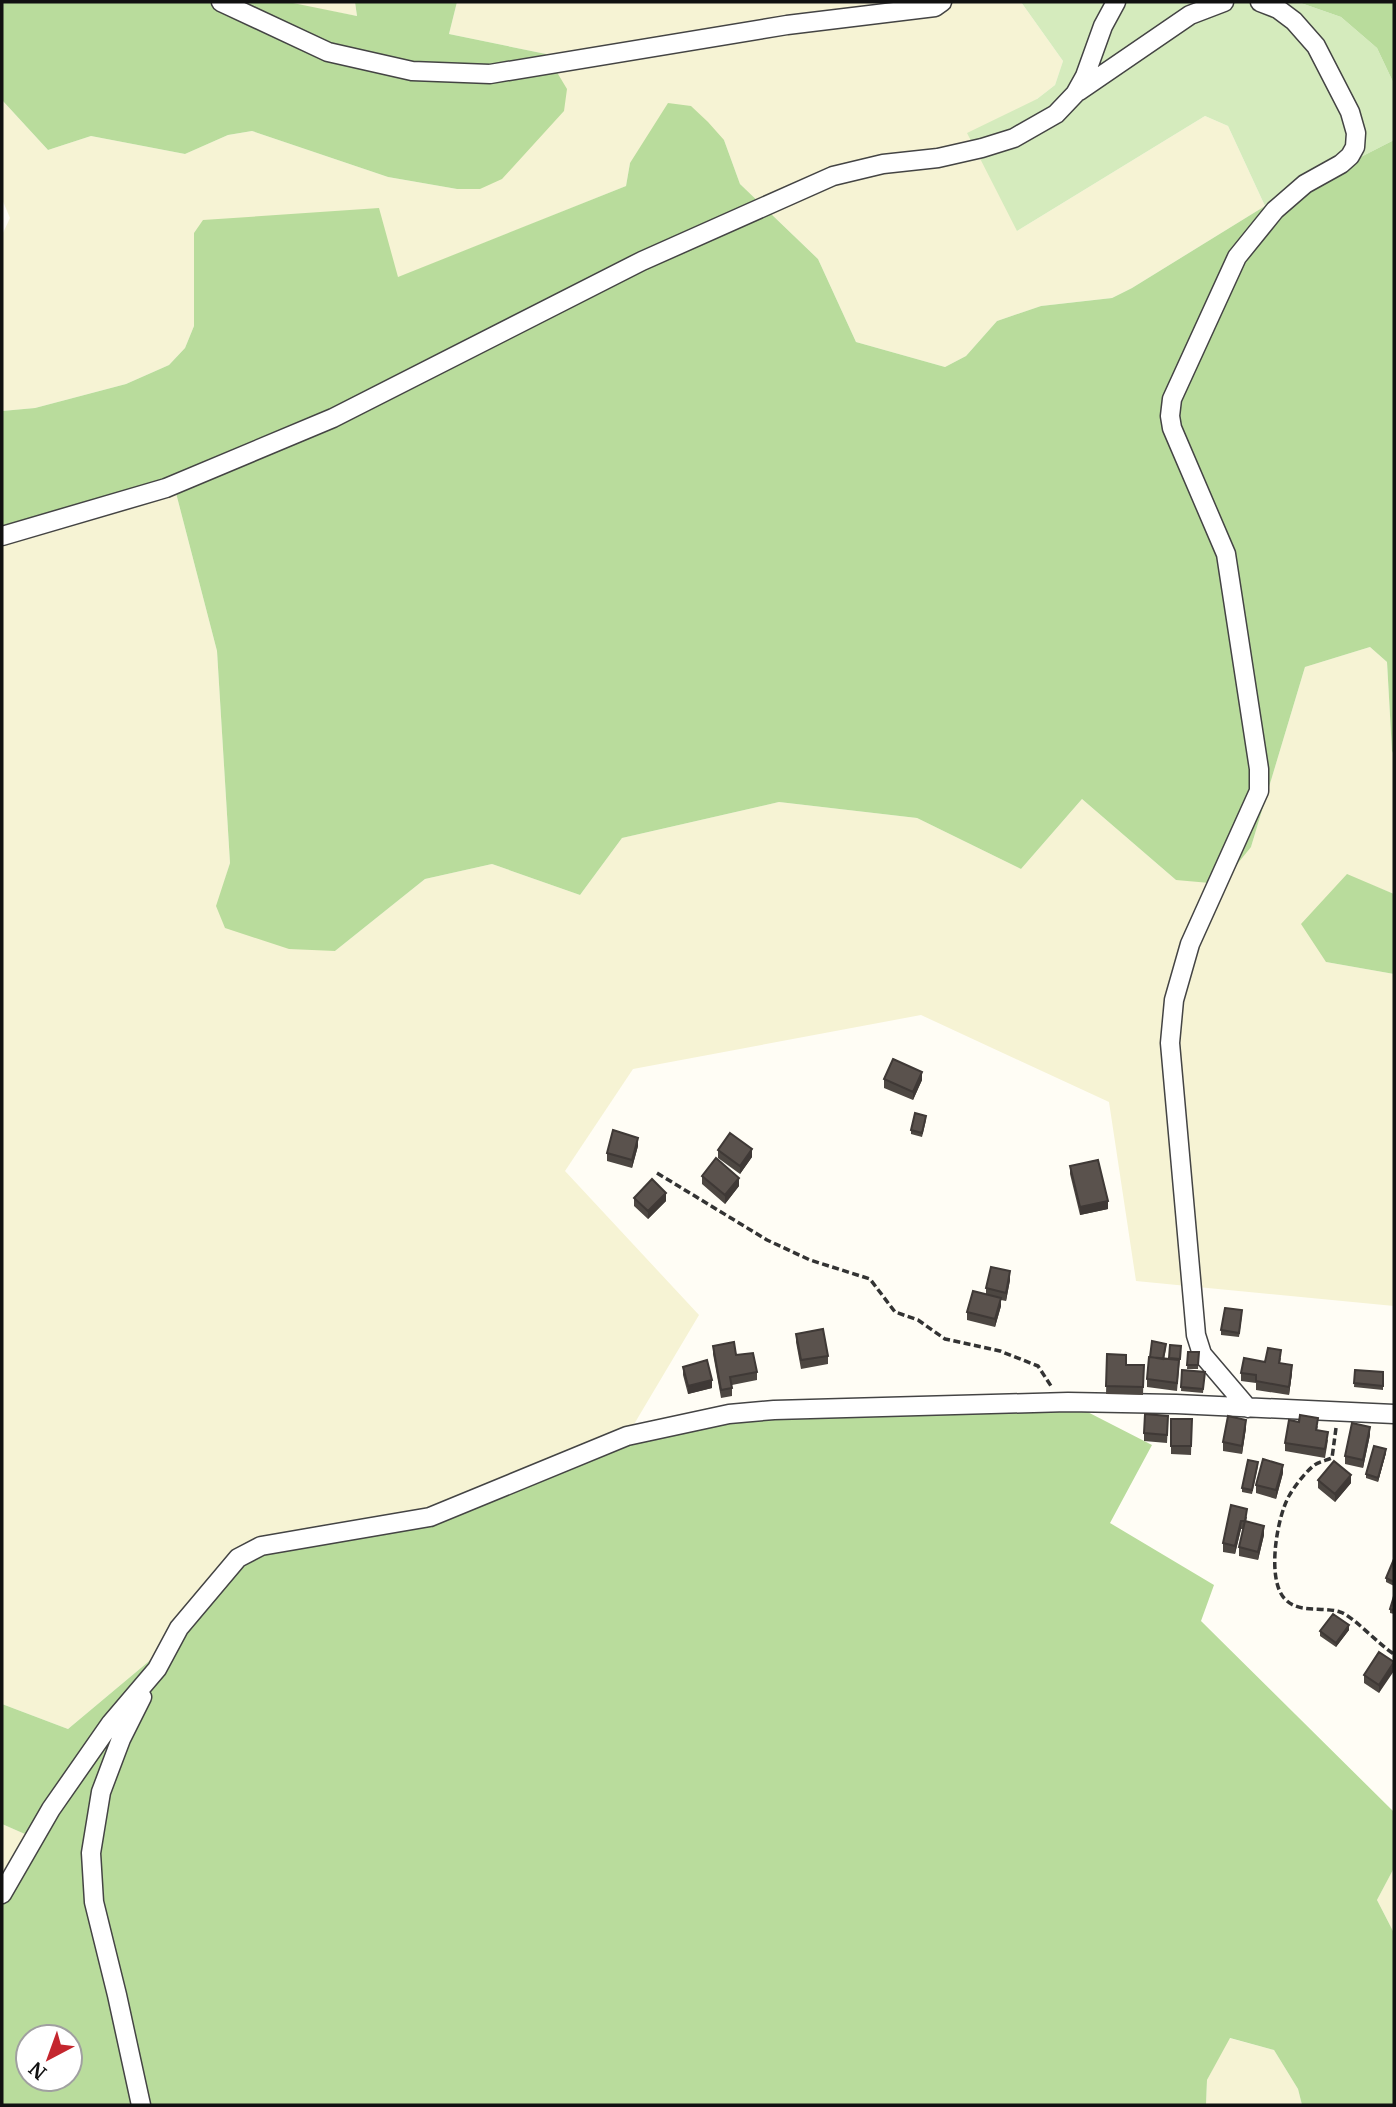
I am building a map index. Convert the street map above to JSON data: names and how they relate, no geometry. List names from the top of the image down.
{
  "north": "bottom left"
}
